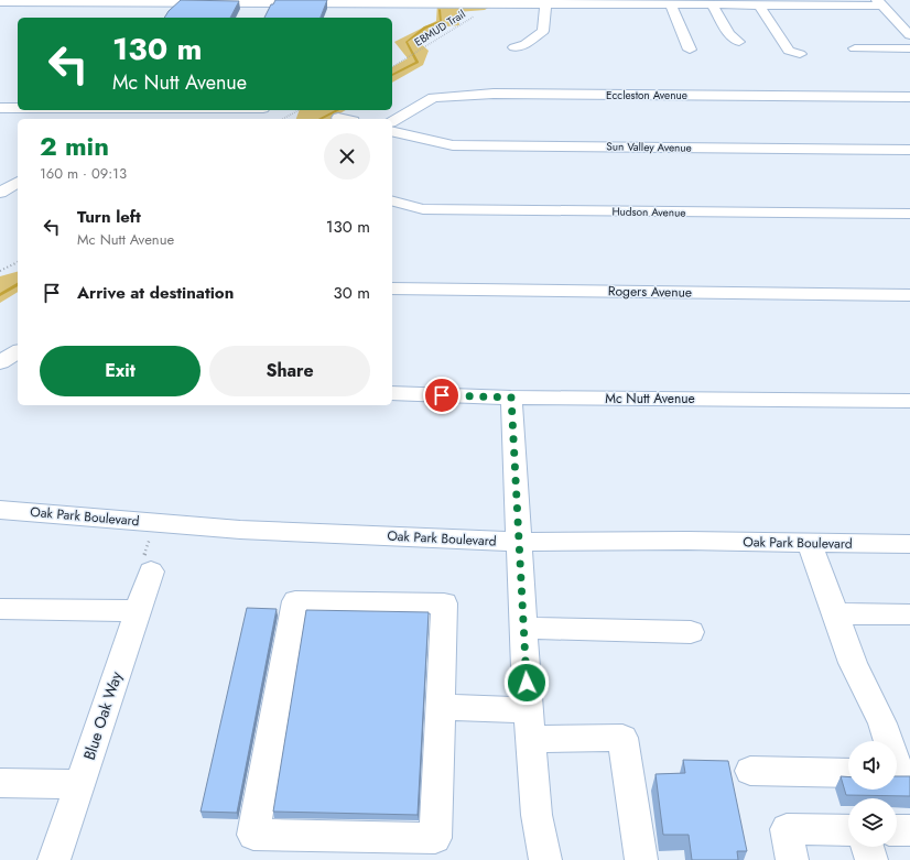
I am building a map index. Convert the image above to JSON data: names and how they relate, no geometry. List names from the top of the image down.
{
  "streets": {
    "street": [
      "Eccleston Avenue",
      "Sun Valley Avenue",
      "Hudson Avenue",
      "Rogers Avenue",
      "Mc Nutt Avenue",
      "Oak Park Boulevard",
      "Blue Oak Way"
    ],
    "path": ["EBMUD Trail"]
  },
  "page": {
    "turn": ["130 m", "Mc Nutt Avenue"],
    "heading": ["2 min", "160 m · 09:13"],
    "list": [
      {
        "name": "Turn left",
        "note": "Mc Nutt Avenue",
        "value": "130 m"
      },
      {
        "name": "Arrive at destination",
        "value": "30 m"
      }
    ],
    "buttons": ["Exit", "Share"]
  }
}
